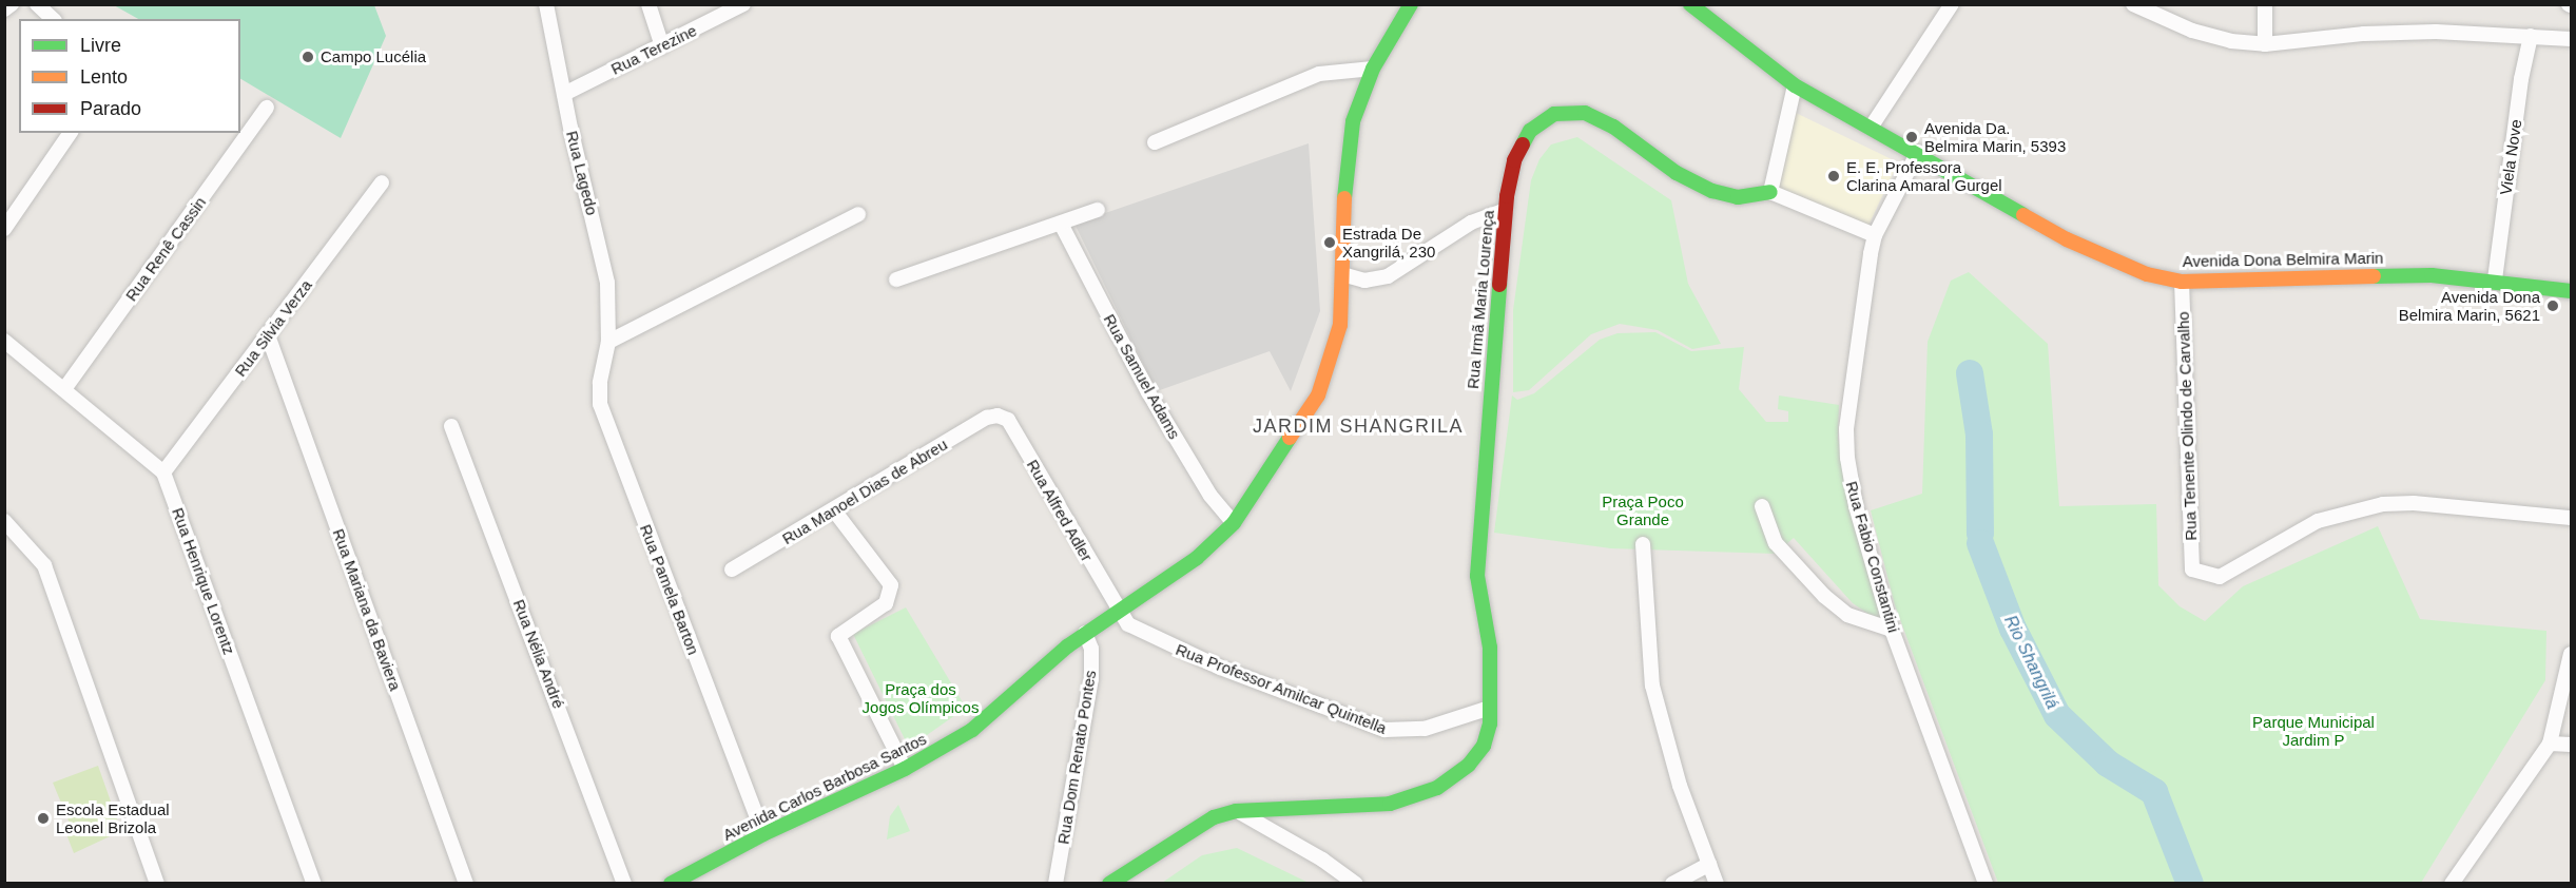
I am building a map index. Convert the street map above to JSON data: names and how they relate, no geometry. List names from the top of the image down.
{
  "streets": {
    "main road": ["Avenida Dona Belmira Marin", "Rua Irmã Maria Lourença", "Avenida Carlos Barbosa Santos"],
    "street": [
      "Rua Terezine",
      "Viela Nove",
      "Rua Lagedo",
      "Rua Renê Cassin",
      "Rua Silvia Verza",
      "Rua Samuel Adams",
      "Rua Tenente Olindo de Carvalho",
      "Rua Manoel Dias de Abreu",
      "Rua Alfred Adler",
      "Rua Fabio Constantini",
      "Rua Henrique Lorentz",
      "Rua Pamela Barton",
      "Rua Mariana da Baviera",
      "Rua Nélia André",
      "Rua Professor Amilcar Quintella",
      "Rua Dom Renato Pontes"
    ]
  },
  "crossings": [
    ["Rua Terezine", "Rua Lagedo"],
    ["Viela Nove", "Avenida Dona Belmira Marin"],
    ["Rua Lagedo", "Rua Pamela Barton"],
    ["Rua Renê Cassin", "Rua Henrique Lorentz"],
    ["Avenida Dona Belmira Marin", "Rua Tenente Olindo de Carvalho"],
    ["Avenida Dona Belmira Marin", "Rua Fabio Constantini"],
    ["Rua Irmã Maria Lourença", "Rua Professor Amilcar Quintella"],
    ["Rua Silvia Verza", "Rua Henrique Lorentz"],
    ["Rua Silvia Verza", "Rua Mariana da Baviera"],
    ["Rua Samuel Adams", "Avenida Carlos Barbosa Santos"],
    ["Rua Manoel Dias de Abreu", "Rua Alfred Adler"],
    ["Rua Alfred Adler", "Rua Professor Amilcar Quintella"],
    ["Rua Alfred Adler", "Avenida Carlos Barbosa Santos"],
    ["Rua Pamela Barton", "Avenida Carlos Barbosa Santos"],
    ["Rua Professor Amilcar Quintella", "Avenida Carlos Barbosa Santos"],
    ["Rua Dom Renato Pontes", "Avenida Carlos Barbosa Santos"]
  ],
  "districts": ["JARDIM SHANGRILA"],
  "water": ["Rio Shangrilá"],
  "parks": ["Praça Poco Grande", "Praça dos Jogos Olímpicos", "Parque Municipal Jardim P"],
  "places": [
    "Campo Lucélia",
    "Avenida Da. Belmira Marin, 5393",
    "E. E. Professora Clarina Amaral Gurgel",
    "Estrada De Xangrilá, 230",
    "Avenida Dona Belmira Marin, 5621",
    "Escola Estadual Leonel Brizola"
  ],
  "legend": ["Livre", "Lento", "Parado"]
}
